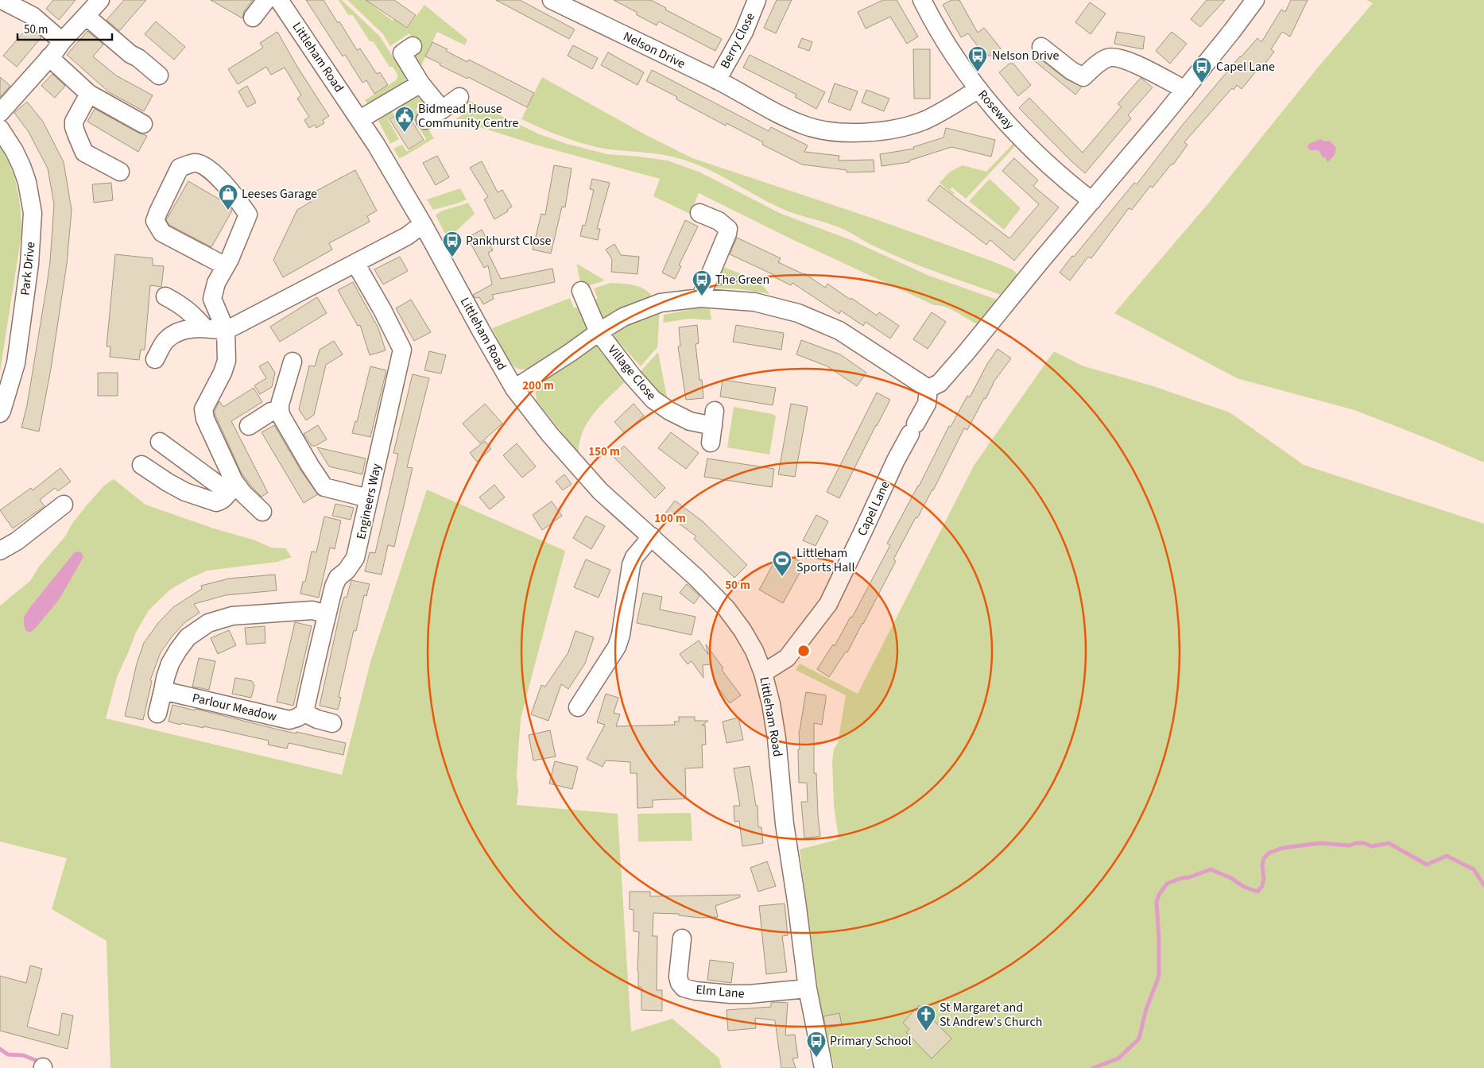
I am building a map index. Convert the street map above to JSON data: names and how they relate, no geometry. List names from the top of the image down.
{
  "streets": {
    "street": [
      "Berry Close",
      "Nelson Drive",
      "Littleham Road",
      "Roseway",
      "Park Drive",
      "Village Close",
      "Engineers Way",
      "Capel Lane",
      "Parlour Meadow",
      "Elm Lane"
    ]
  },
  "crossings": [
    ["Berry Close", "Nelson Drive"],
    ["Nelson Drive", "Roseway"],
    ["Littleham Road", "Capel Lane"],
    ["Littleham Road", "Elm Lane"],
    ["Engineers Way", "Parlour Meadow"]
  ],
  "places": {
    "bus stop": [
      "Nelson Drive",
      "Capel Lane",
      "Pankhurst Close",
      "The Green",
      "Primary School"
    ],
    "public building": ["Bidmead House Community Centre"],
    "shop": ["Leeses Garage"],
    "sports": ["Littleham Sports Hall"],
    "church": ["St Margaret and St Andrew's Church"]
  },
  "scale_bar": "50 m",
  "rings": [
    "200 m",
    "150 m",
    "100 m",
    "50 m"
  ]
}
